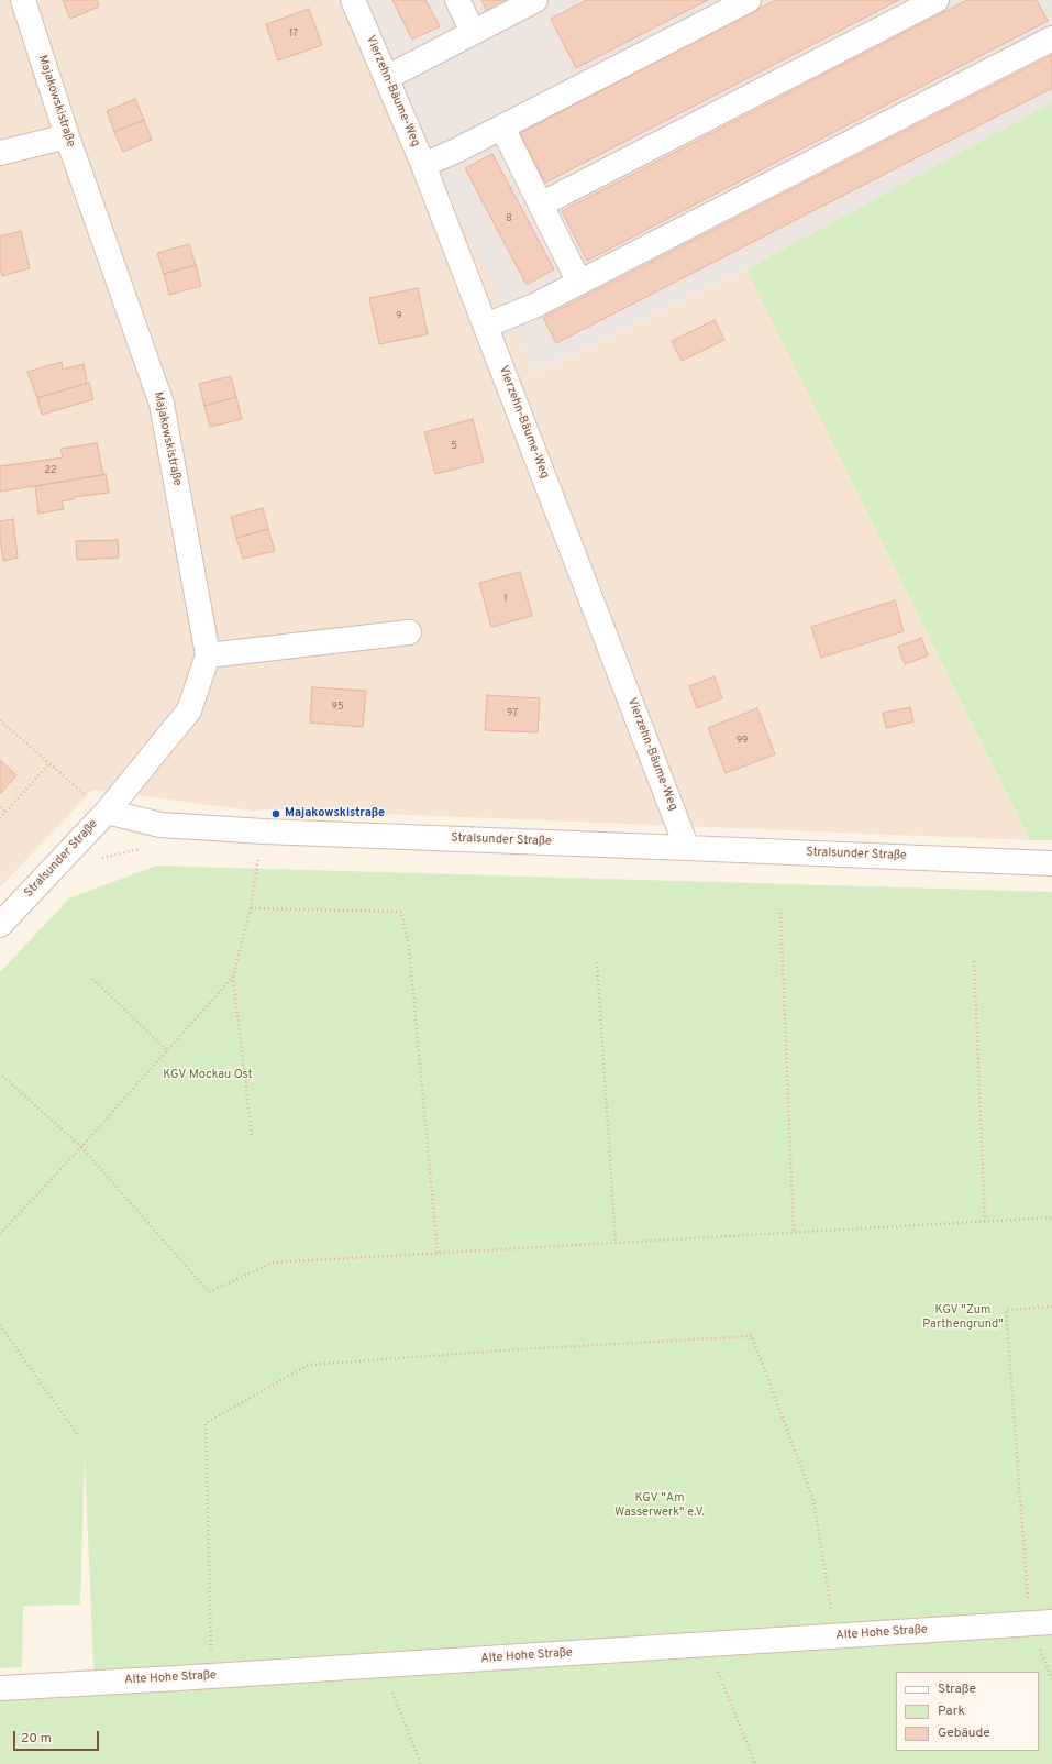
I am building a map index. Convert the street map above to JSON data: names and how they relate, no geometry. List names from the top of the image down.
{
  "streets": {
    "street": [
      "Vierzehn-Bäume-Weg",
      "Majakowskistraße",
      "Stralsunder Straße",
      "Alte Hohe Straße"
    ]
  },
  "crossings": [
    ["Vierzehn-Bäume-Weg", "Stralsunder Straße"],
    ["Majakowskistraße", "Stralsunder Straße"]
  ],
  "parks": ["KGV Mockau Ost", "KGV \"Zum Parthengrund\"", "KGV \"Am Wasserwerk\" e.V."],
  "places": ["Majakowskistraße"],
  "house_numbers": [
    "17",
    "8",
    "9",
    "5",
    "22",
    "1",
    "95",
    "97",
    "99"
  ],
  "legend": ["Straße", "Park", "Gebäude"],
  "scale_bar": "20 m"
}
